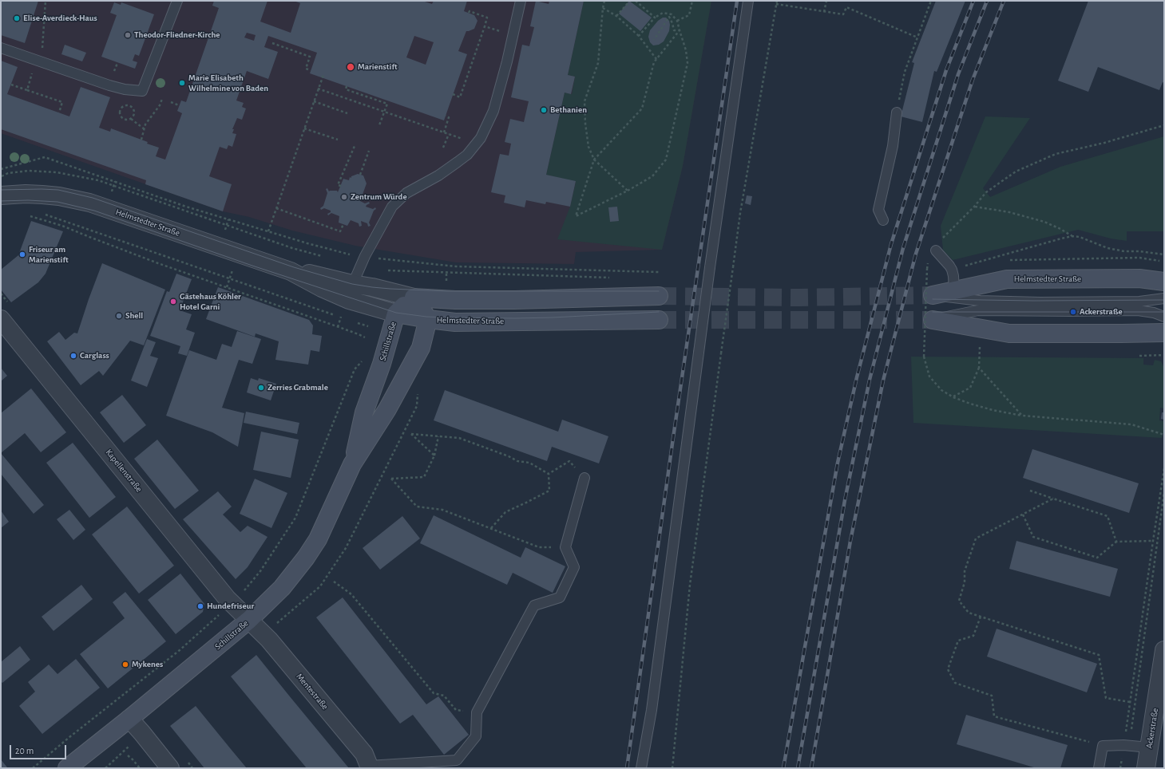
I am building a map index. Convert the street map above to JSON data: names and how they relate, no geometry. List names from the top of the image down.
{
  "streets": {
    "main road": ["Helmstedter Straße", "Schillstraße"],
    "street": ["Kapellenstraße", "Mentestraße", "Ackerstraße"]
  },
  "crossings": [
    ["Helmstedter Straße", "Schillstraße"],
    ["Schillstraße", "Kapellenstraße"],
    ["Schillstraße", "Mentestraße"],
    ["Kapellenstraße", "Mentestraße"]
  ],
  "places": [
    "Elise-Averdieck-Haus",
    "Theodor-Fliedner-Kirche",
    "Marienstift",
    "Marie Elisabeth Wilhelmine von Baden",
    "Bethanien",
    "Zentrum Würde",
    "Friseur am Marienstift",
    "Gästehaus Köhler Hotel Garni",
    "Ackerstraße",
    "Shell",
    "Carglass",
    "Zerries Grabmale",
    "Hundefriseur",
    "Mykenes"
  ],
  "scale_bar": "20 m"
}
